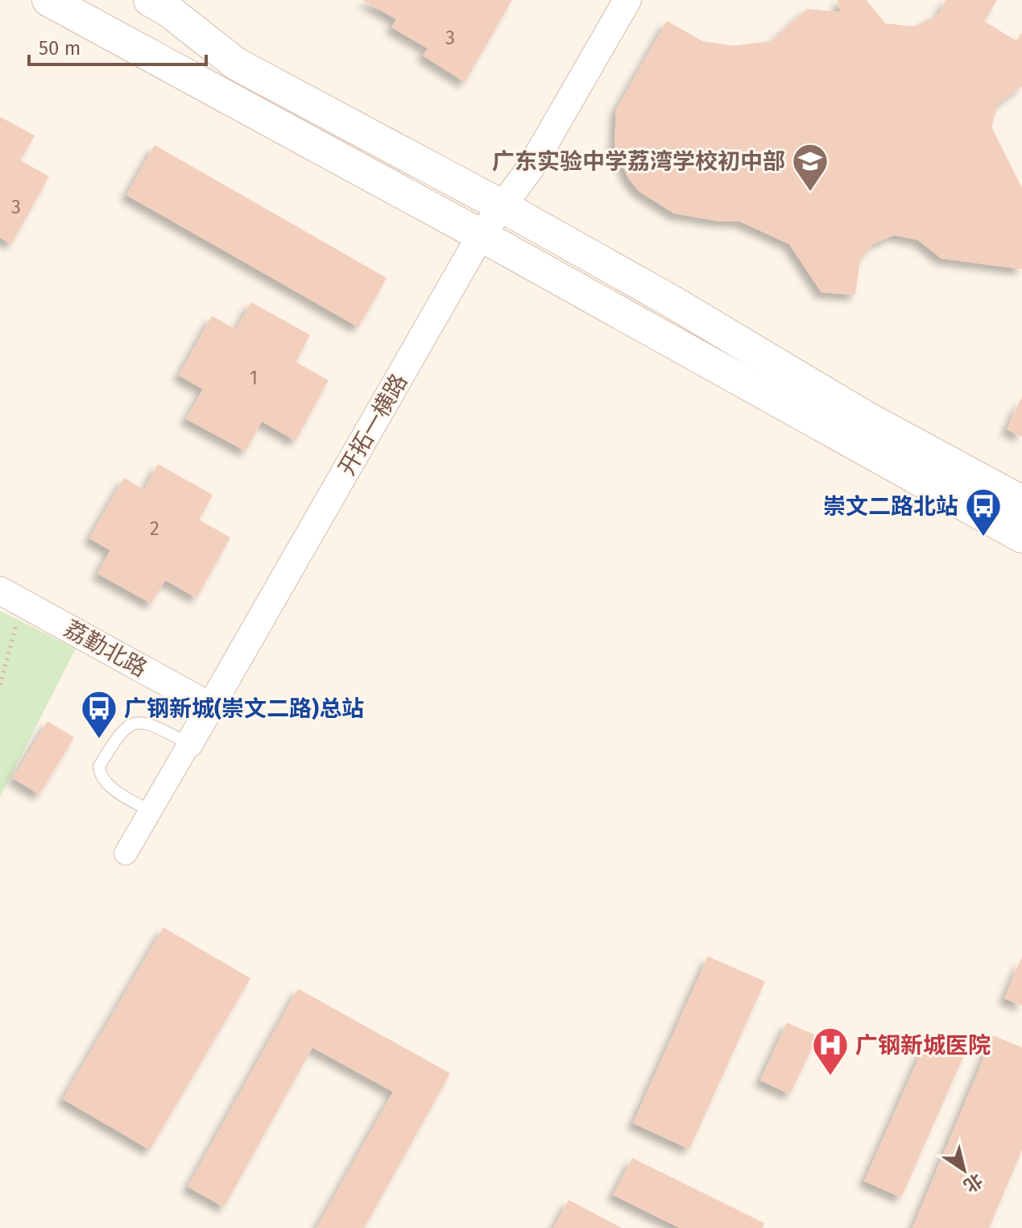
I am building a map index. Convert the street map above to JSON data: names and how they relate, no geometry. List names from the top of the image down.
{
  "streets": {
    "street": ["开拓一横路", "荔勤北路"]
  },
  "crossings": [
    ["开拓一横路", "荔勤北路"]
  ],
  "places": {
    "school or university": ["广东实验中学荔湾学校初中部"],
    "bus stop": ["崇文二路北站", "广钢新城(崇文二路)总站"],
    "hospital": ["广钢新城医院"]
  },
  "house_numbers": [
    "3",
    "3",
    "1",
    "2"
  ],
  "scale_bar": "50 m",
  "north": "bottom right"
}
